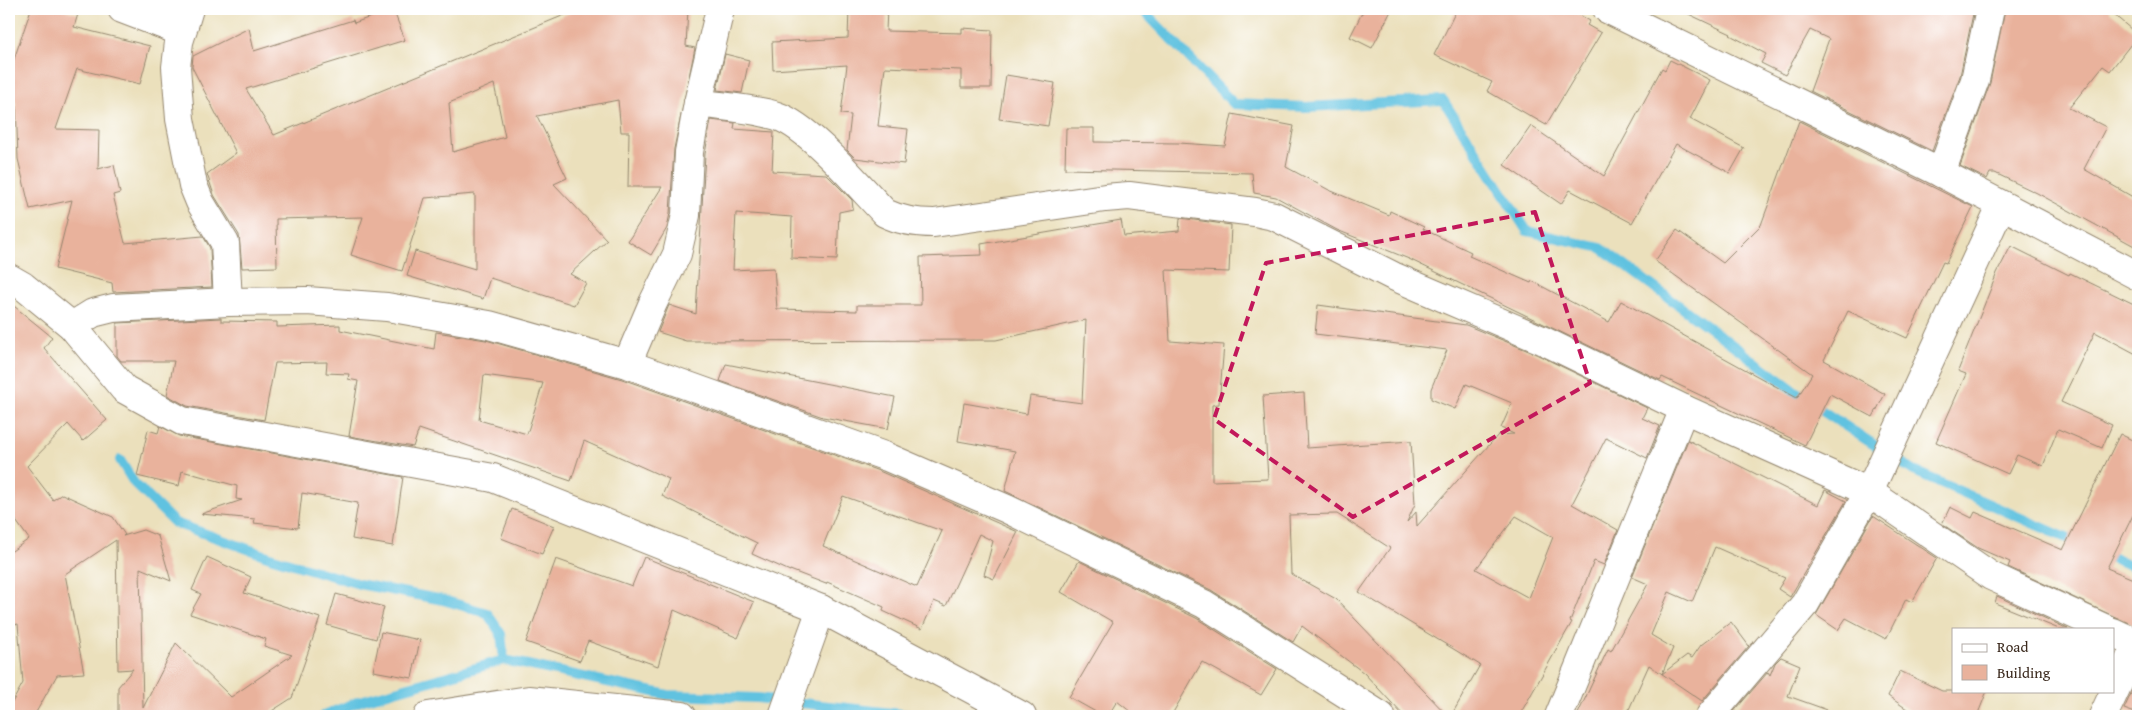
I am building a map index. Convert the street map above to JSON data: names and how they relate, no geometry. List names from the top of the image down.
{
  "legend": ["Road", "Building"]
}
